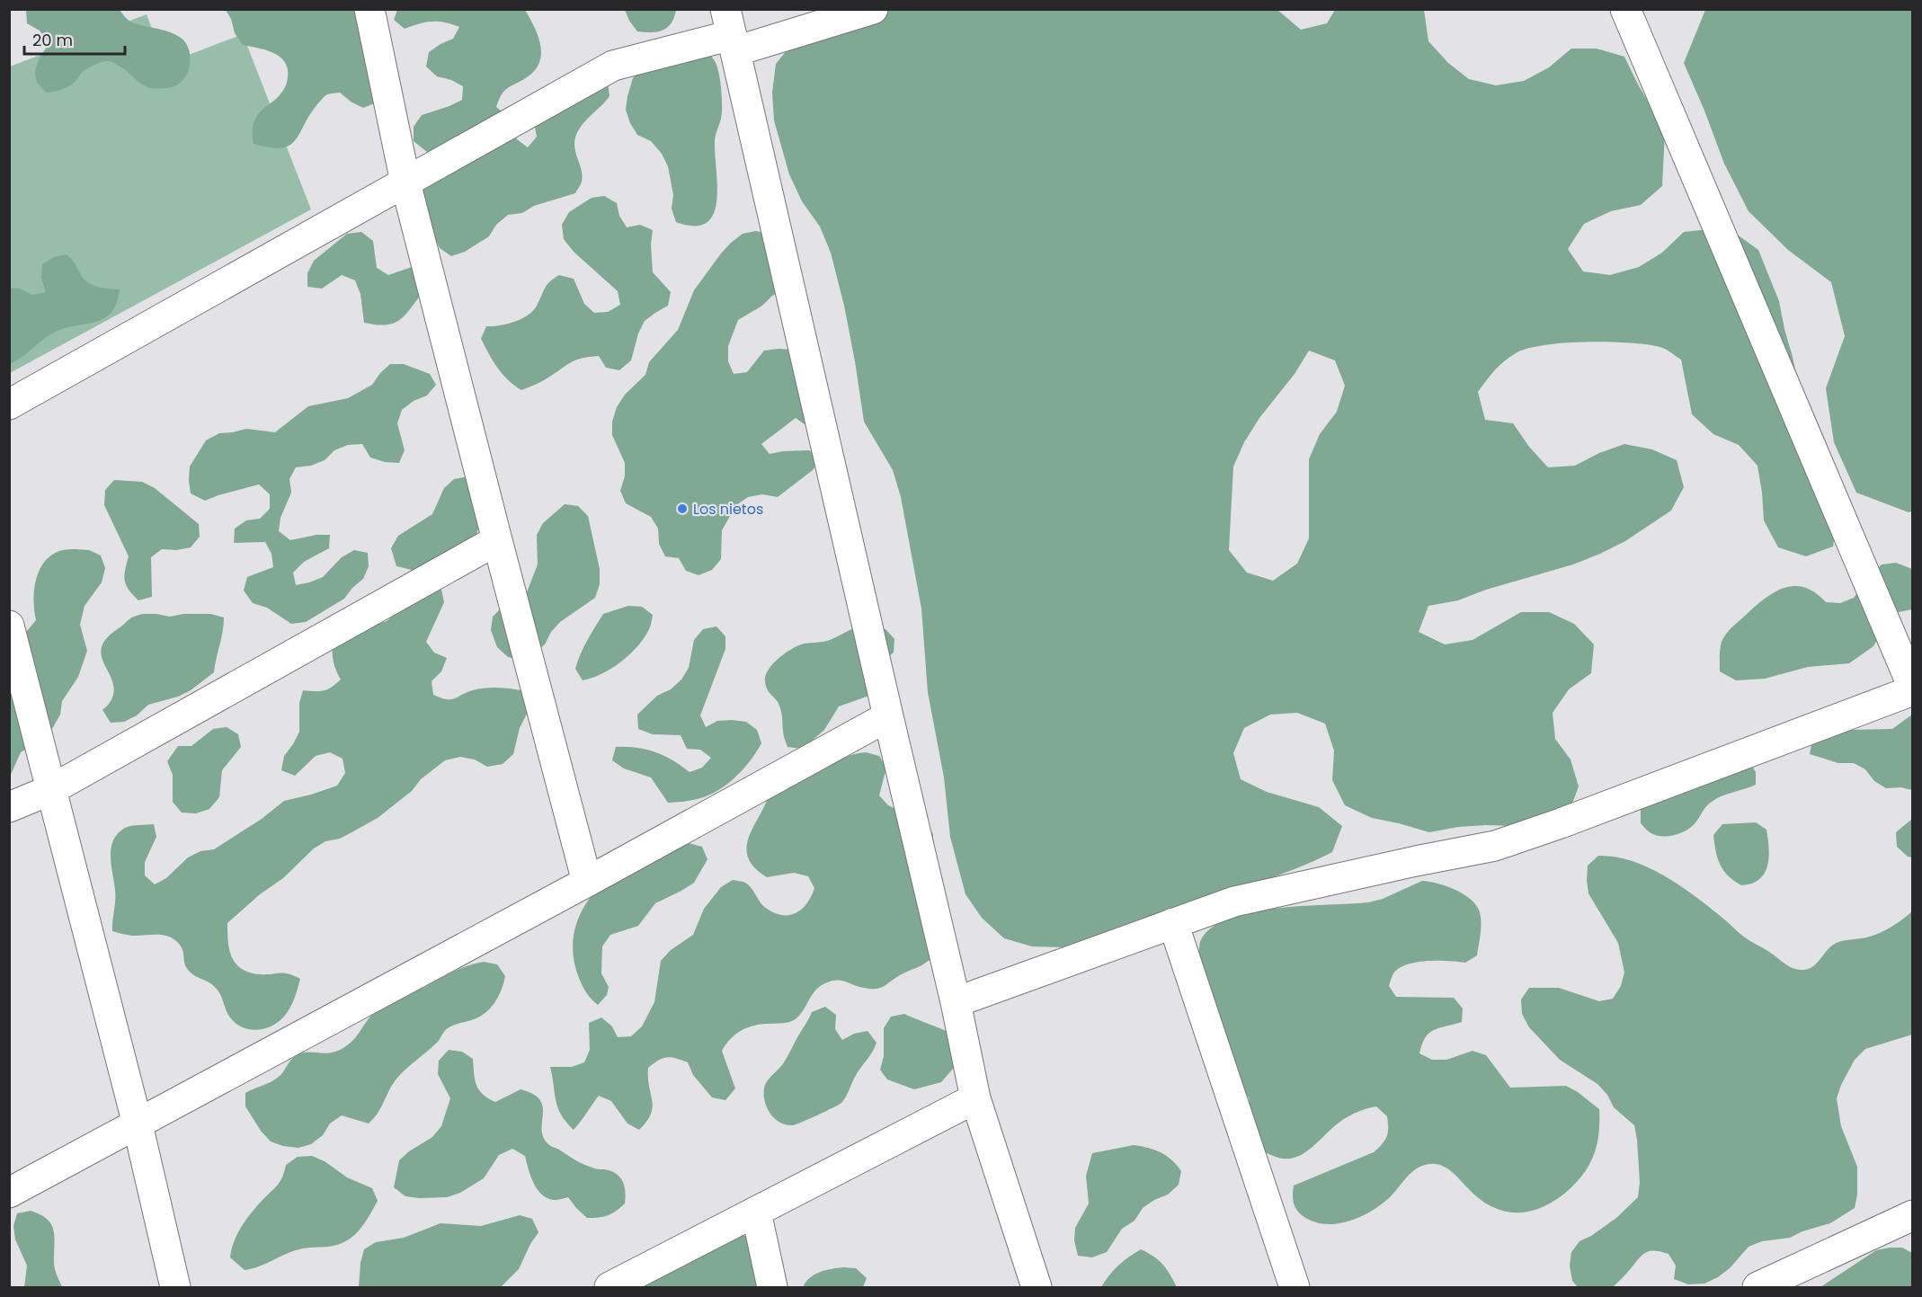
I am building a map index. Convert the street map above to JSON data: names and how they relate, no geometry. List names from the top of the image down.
{
  "places": ["Los nietos"],
  "scale_bar": "20 m"
}
